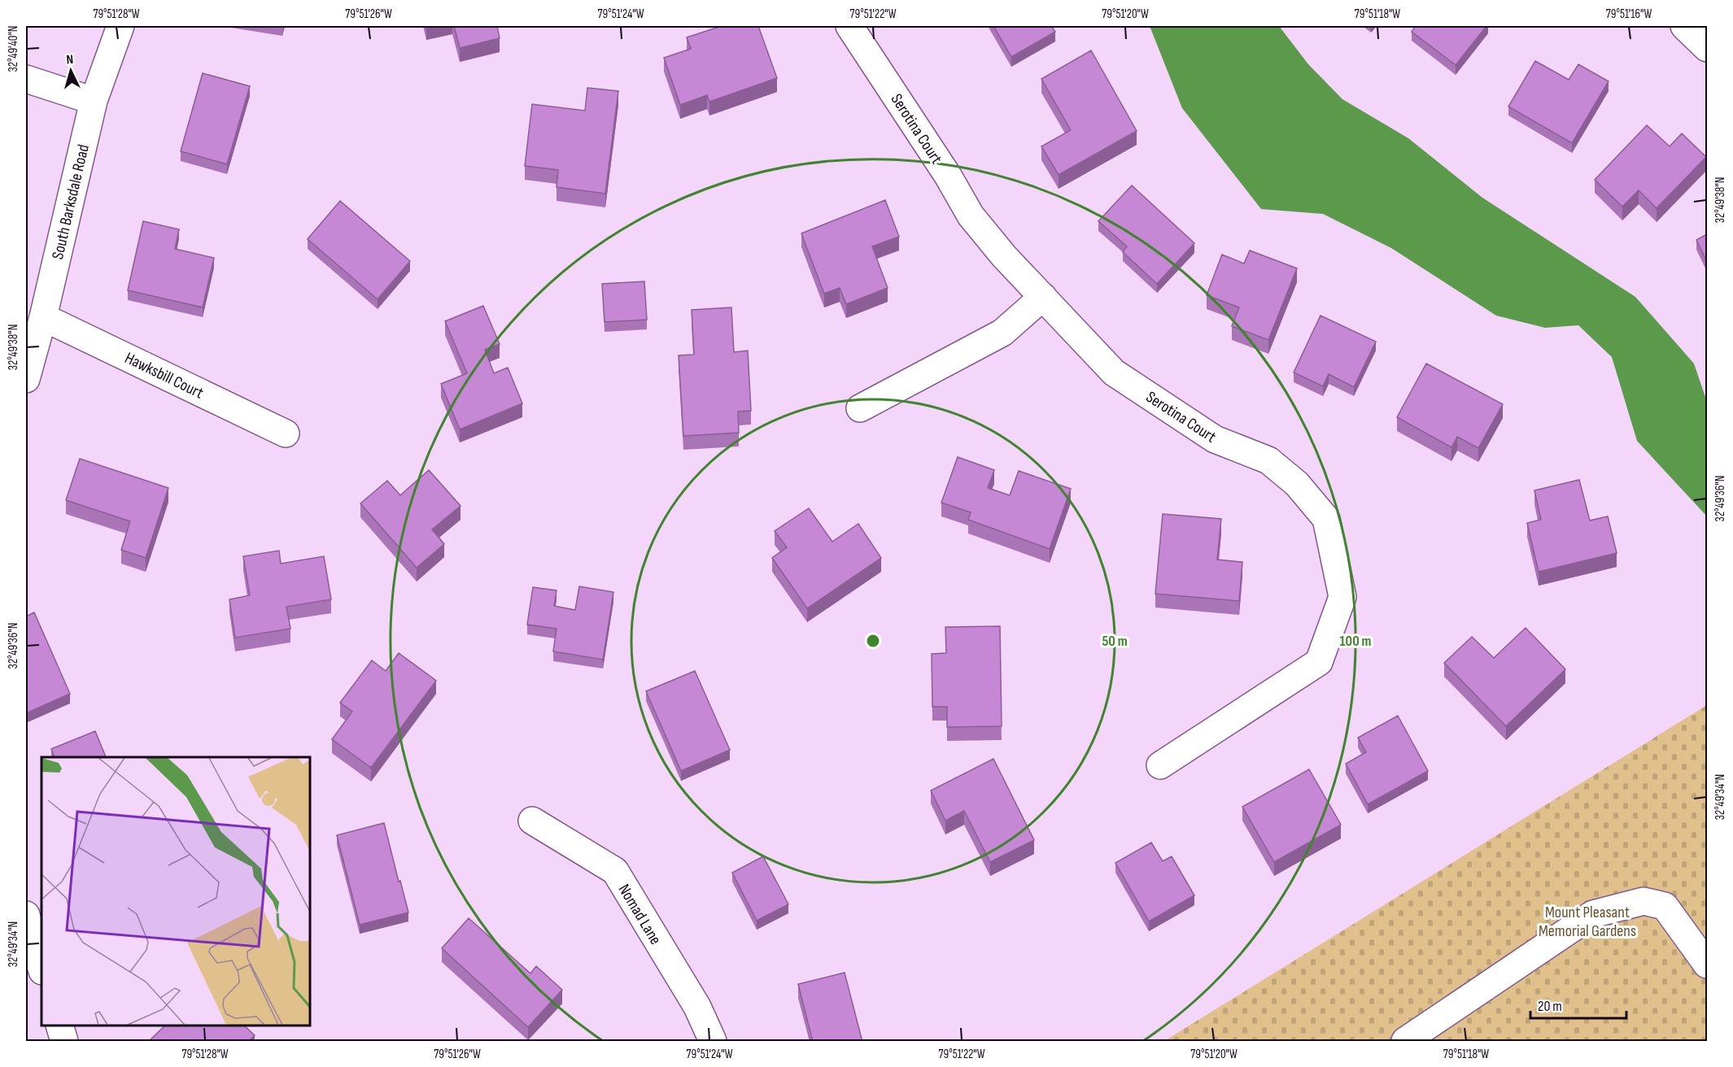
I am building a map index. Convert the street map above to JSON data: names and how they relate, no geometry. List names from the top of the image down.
{
  "streets": {
    "street": [
      "Serotina Court",
      "South Barksdale Road",
      "Hawksbill Court",
      "Nomad Lane"
    ]
  },
  "crossings": [
    ["South Barksdale Road", "Hawksbill Court"]
  ],
  "parks": ["Mount Pleasant Memorial Gardens"],
  "scale_bar": "20 m",
  "north": "top",
  "coordinates": [
    "79°51'28\"W",
    "79°51'26\"W",
    "79°51'24\"W",
    "79°51'22\"W",
    "79°51'20\"W",
    "79°51'18\"W",
    "79°51'16\"W",
    "32°49'40\"N",
    "32°49'38\"N",
    "32°49'36\"N",
    "32°49'34\"N"
  ],
  "rings": ["50 m", "100 m"]
}
